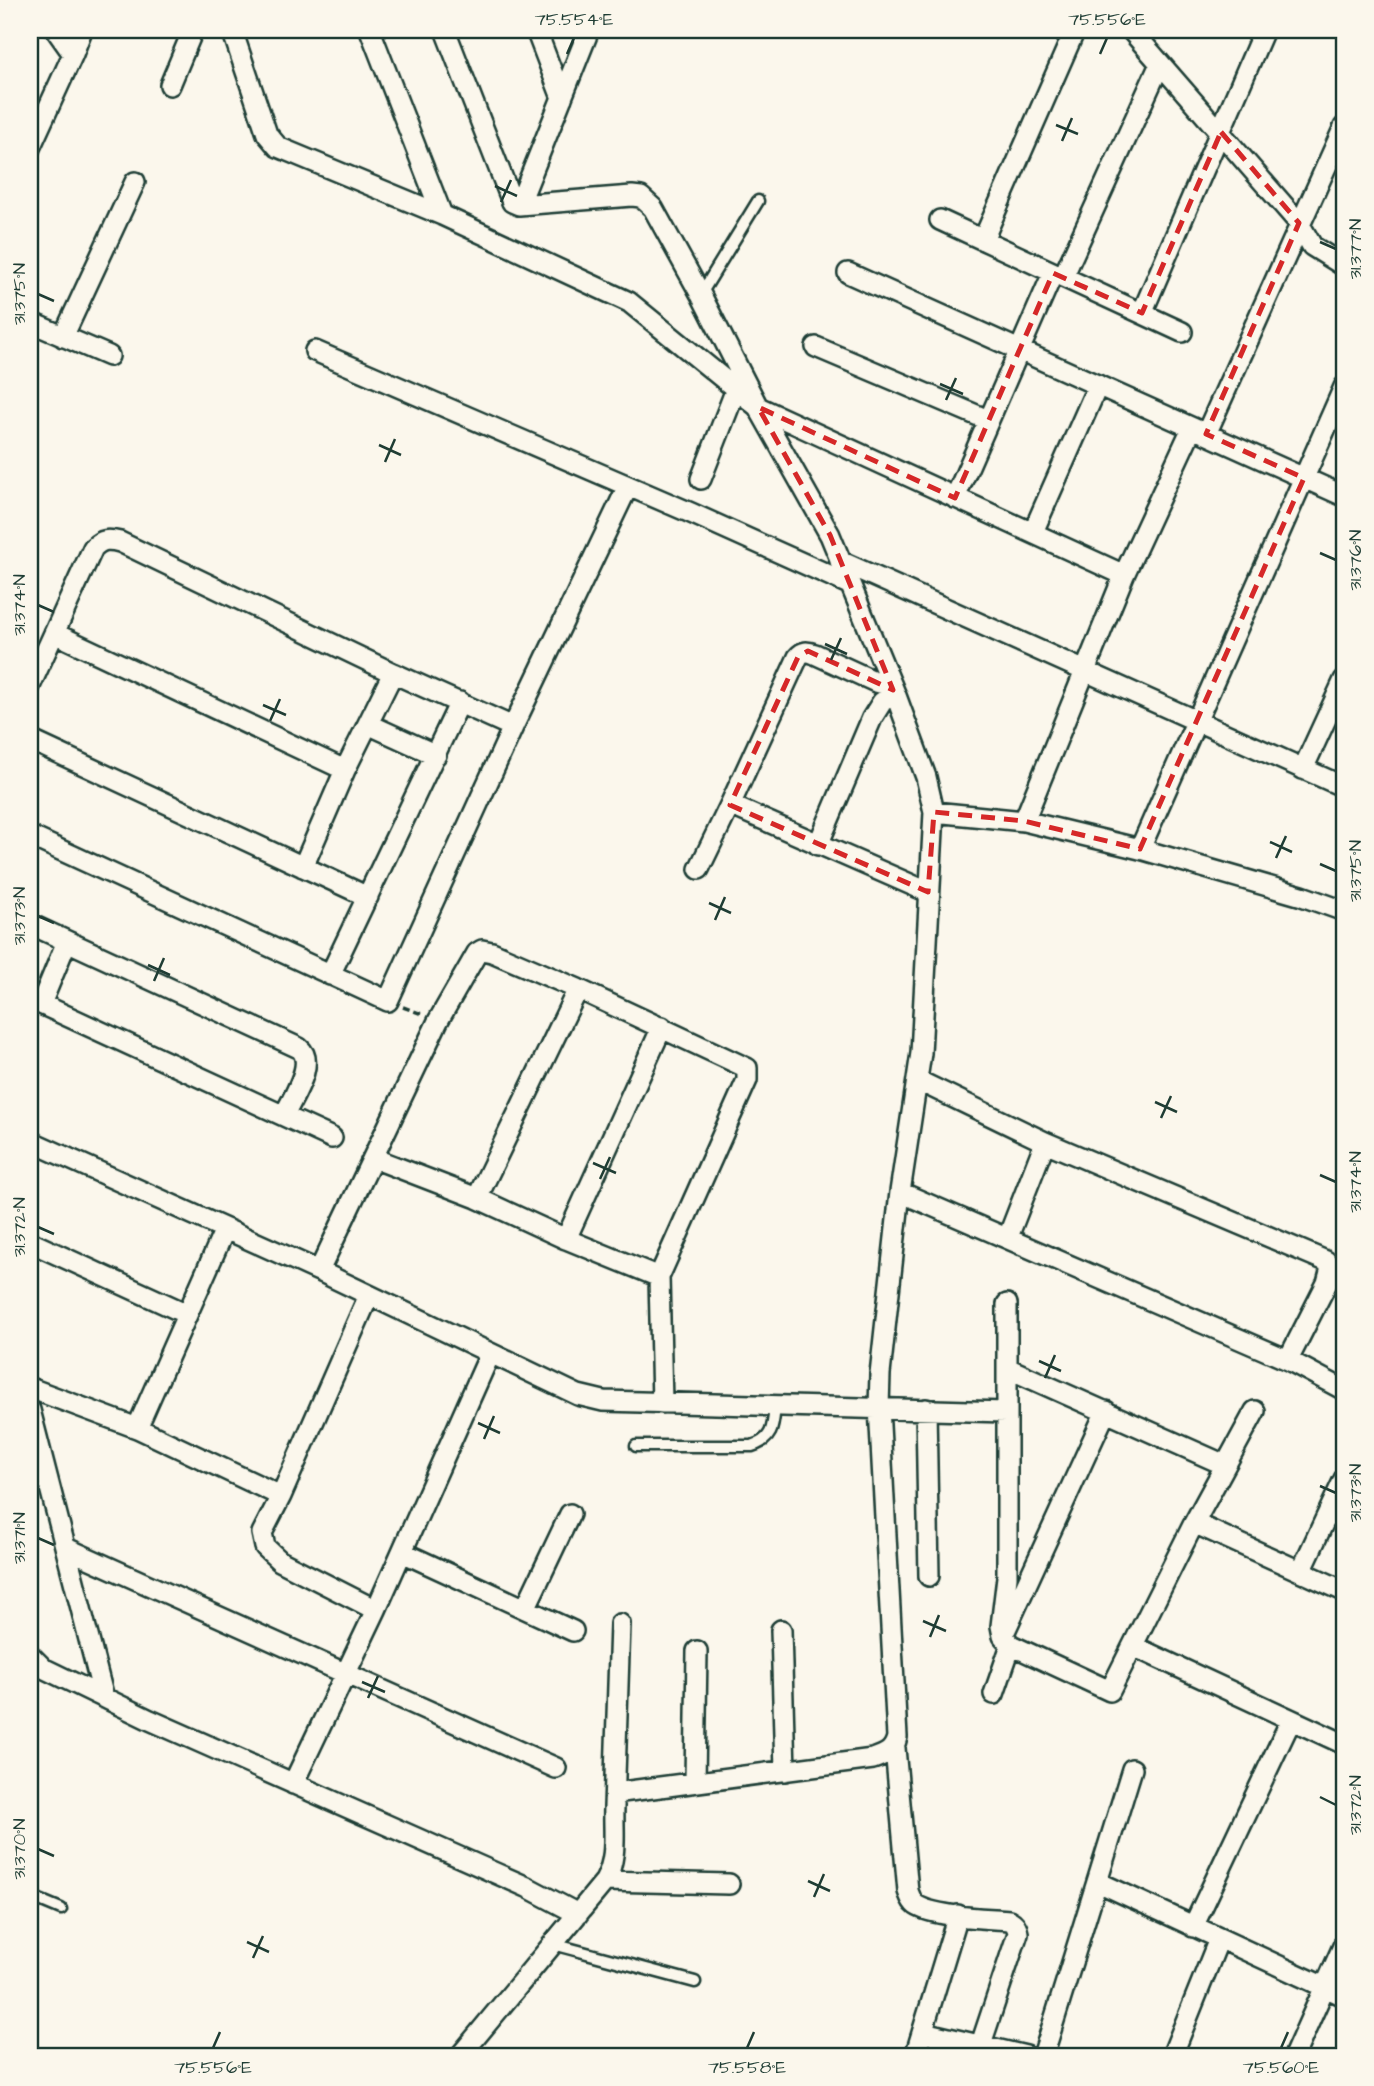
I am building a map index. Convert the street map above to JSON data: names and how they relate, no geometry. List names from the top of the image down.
{
  "coordinates": [
    "75.554°E",
    "75.556°E",
    "31.377°N",
    "31.375°N",
    "31.376°N",
    "31.374°N",
    "31.373°N",
    "31.372°N",
    "31.371°N",
    "31.370°N",
    "75.558°E",
    "75.560°E"
  ]
}
